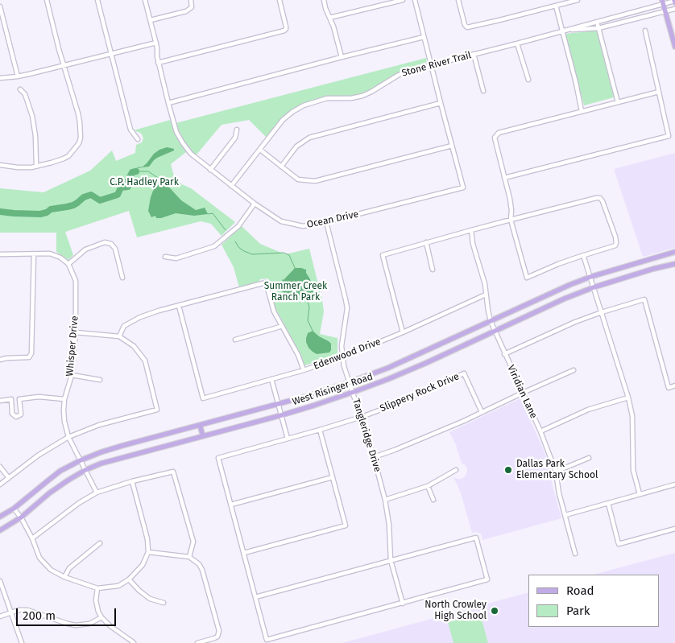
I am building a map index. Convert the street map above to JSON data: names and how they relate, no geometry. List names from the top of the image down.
{
  "streets": {
    "main road": ["West Risinger Road"],
    "street": [
      "Stone River Trail",
      "Ocean Drive",
      "Whisper Drive",
      "Edenwood Drive",
      "Viridian Lane",
      "Slippery Rock Drive",
      "Tangleridge Drive"
    ]
  },
  "crossings": [
    ["Stone River Trail", "Ocean Drive"],
    ["Ocean Drive", "Tangleridge Drive"],
    ["Whisper Drive", "West Risinger Road"],
    ["Edenwood Drive", "Viridian Lane"],
    ["Edenwood Drive", "Tangleridge Drive"],
    ["West Risinger Road", "Viridian Lane"],
    ["West Risinger Road", "Tangleridge Drive"],
    ["Slippery Rock Drive", "Tangleridge Drive"]
  ],
  "parks": ["C.P. Hadley Park", "Summer Creek Ranch Park"],
  "places": ["Dallas Park Elementary School", "North Crowley High School"],
  "legend": ["Road", "Park"],
  "scale_bar": "200 m"
}
